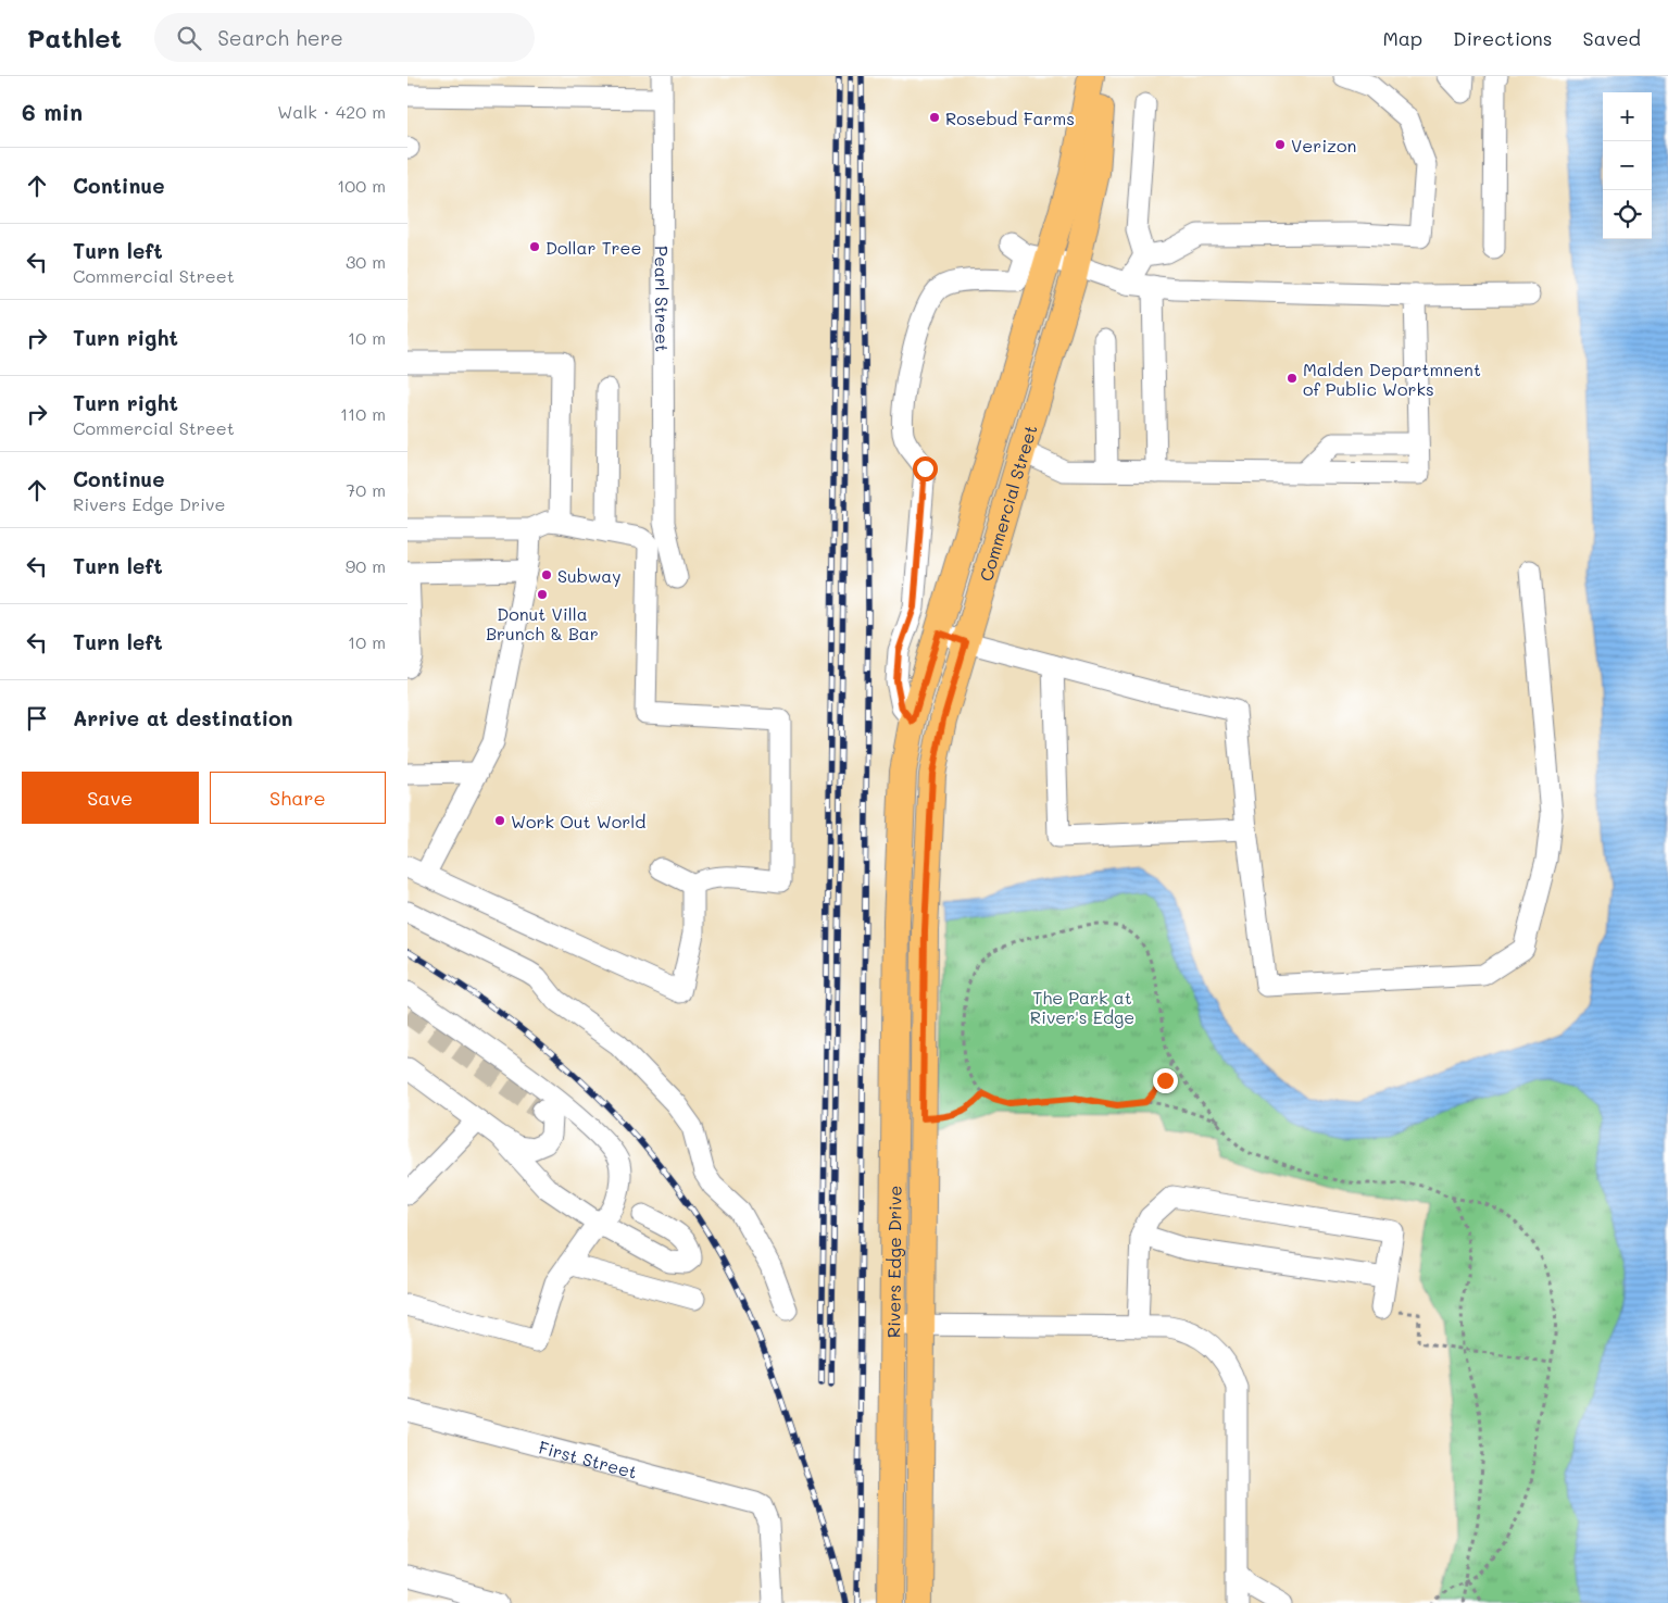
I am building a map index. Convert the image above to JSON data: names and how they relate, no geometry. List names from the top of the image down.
{
  "streets": {
    "main road": ["Commercial Street", "Rivers Edge Drive"],
    "street": ["Pearl Street", "First Street"]
  },
  "crossings": [
    ["Commercial Street", "Rivers Edge Drive"]
  ],
  "parks": ["The Park at River's Edge"],
  "places": [
    "Rosebud Farms",
    "Verizon",
    "Dollar Tree",
    "Malden Departmnent of Public Works",
    "Subway",
    "Donut Villa Brunch & Bar",
    "Work Out World"
  ],
  "page": {
    "header": "Pathlet",
    "search": "Search here",
    "nav": ["Map", "Directions", "Saved"],
    "heading": ["6 min", "Walk · 420 m"],
    "map_buttons": ["+", "−"],
    "list": [
      ["Continue", "100 m"],
      ["Turn left", "Commercial Street", "30 m"],
      ["Turn right", "10 m"],
      ["Turn right", "Commercial Street", "110 m"],
      ["Continue", "Rivers Edge Drive", "70 m"],
      ["Turn left", "90 m"],
      ["Turn left", "10 m"],
      "Arrive at destination"
    ],
    "buttons": ["Save", "Share"]
  }
}
